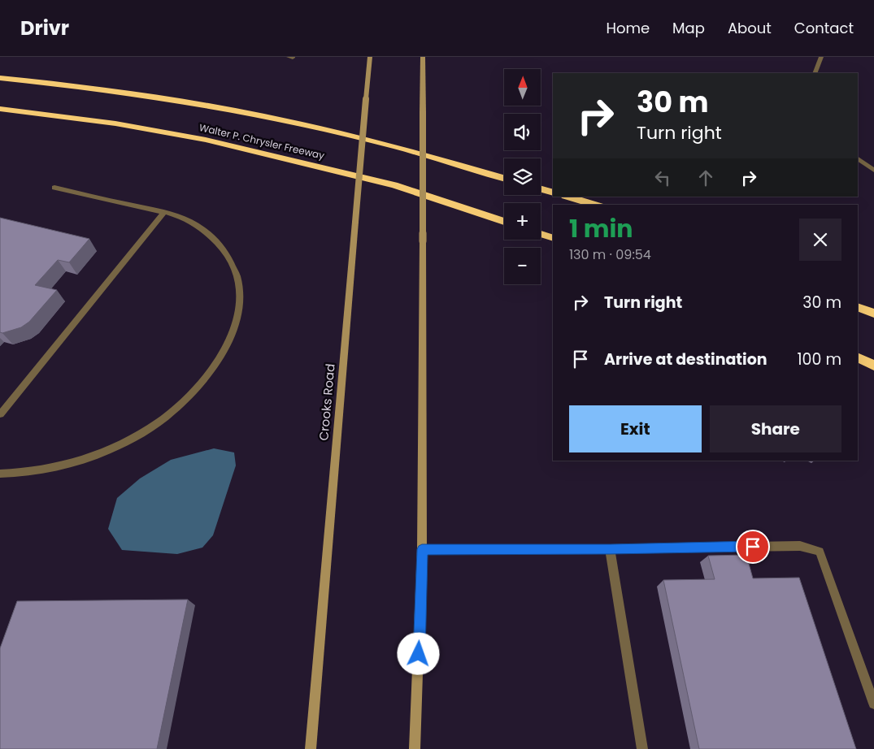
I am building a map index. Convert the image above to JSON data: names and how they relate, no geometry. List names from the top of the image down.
{
  "streets": {
    "highway": ["Walter P. Chrysler Freeway"],
    "main road": ["Crooks Road"]
  },
  "north": "top",
  "page": {
    "header": "Drivr",
    "nav": [
      "Home",
      "Map",
      "About",
      "Contact"
    ],
    "map_buttons": ["+", "−"],
    "turn": ["30 m", "Turn right"],
    "heading": ["1 min", "130 m · 09:54"],
    "list": [
      {
        "name": "Turn right",
        "value": "30 m"
      },
      {
        "name": "Arrive at destination",
        "value": "100 m"
      }
    ],
    "buttons": ["Exit", "Share"]
  }
}
